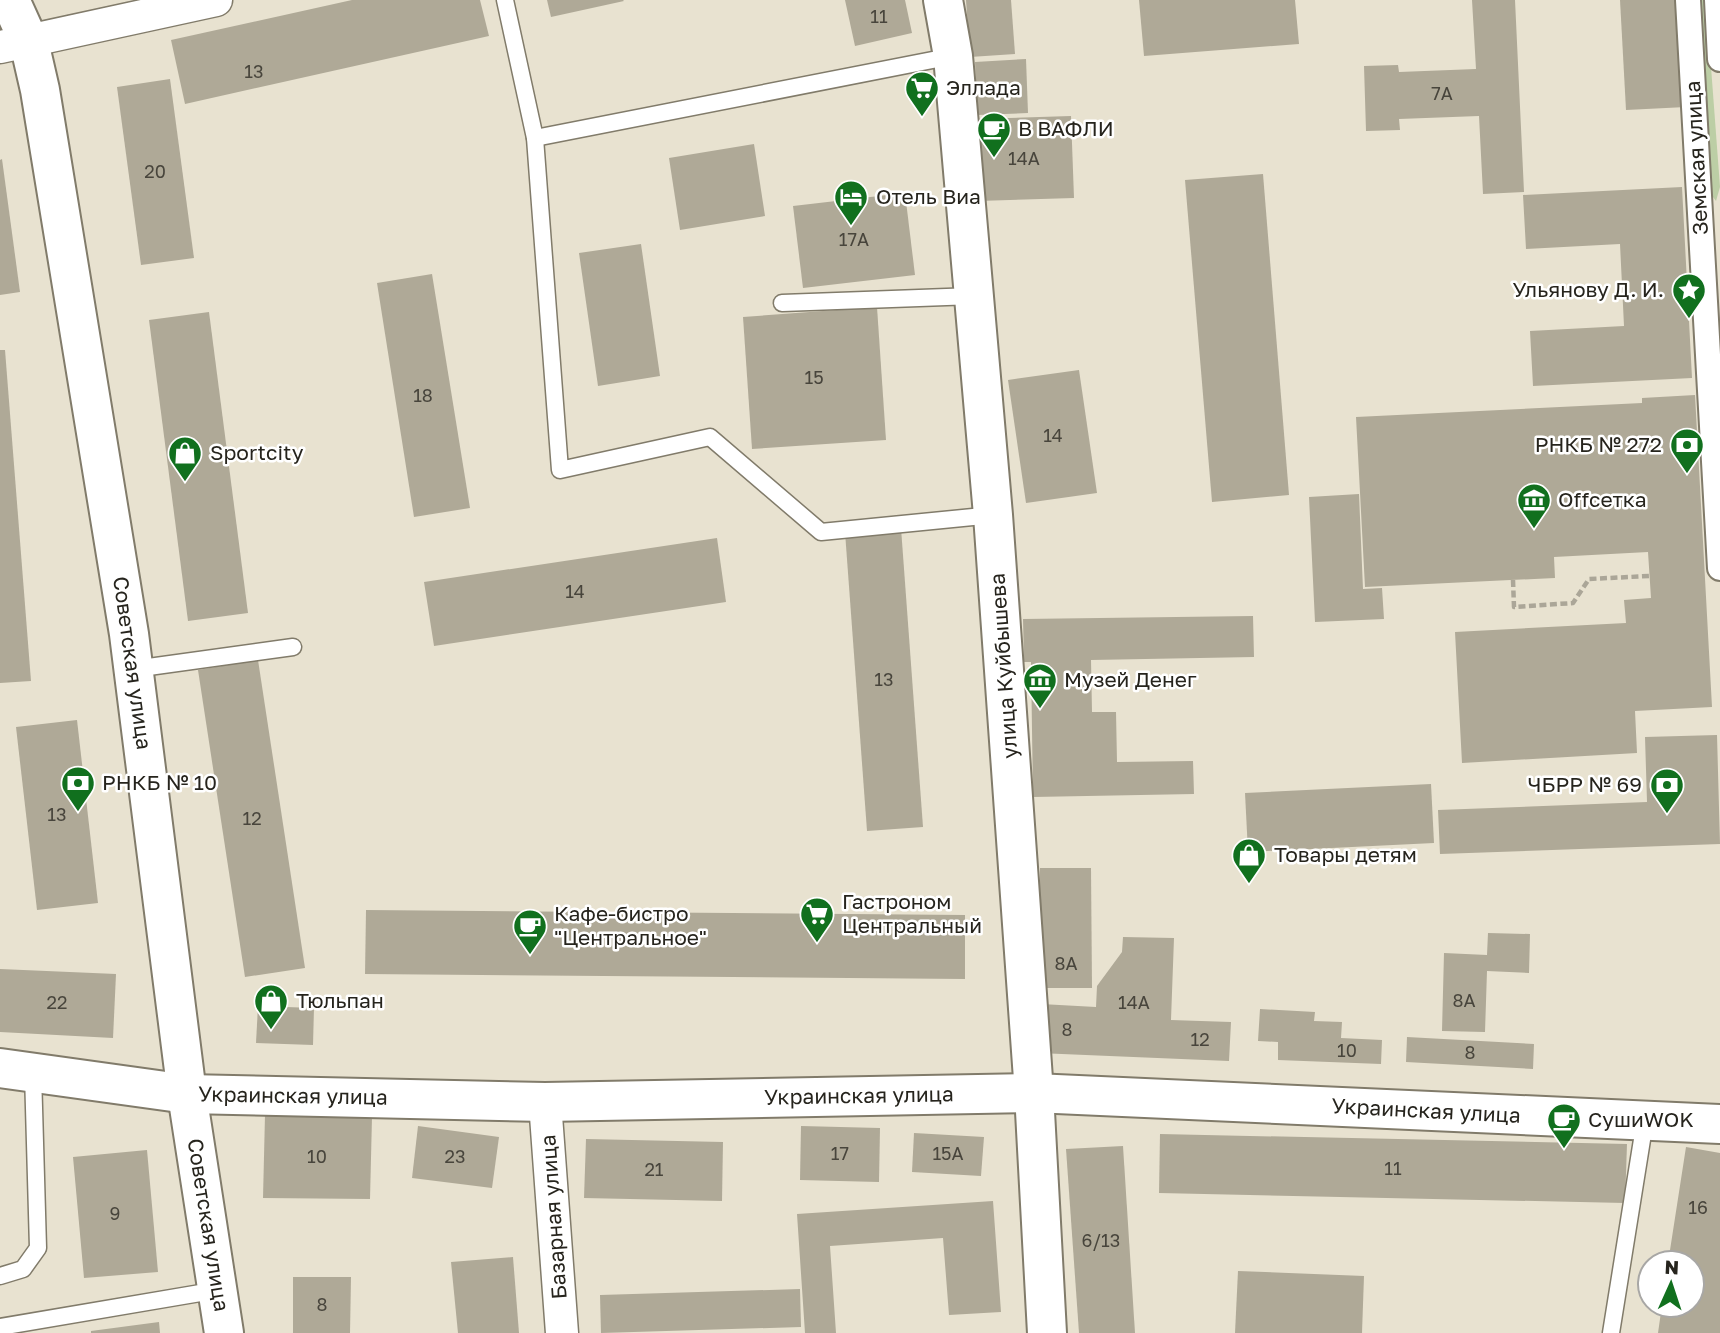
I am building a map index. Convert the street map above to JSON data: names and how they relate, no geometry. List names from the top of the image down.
{
  "streets": {
    "main road": ["Советская улица", "улица Куйбышева", "Украинская улица"],
    "street": ["Земская улица", "Базарная улица"]
  },
  "crossings": [
    ["Советская улица", "Украинская улица"],
    ["улица Куйбышева", "Украинская улица"],
    ["Украинская улица", "Базарная улица"]
  ],
  "places": {
    "supermarket": ["Эллада", "Гастроном Центральный"],
    "cafe": ["В ВАФЛИ", "Кафе‐бистро \"Центральное\"", "СушиWOK"],
    "hotel": ["Отель Виа"],
    "place": ["Ульянову Д. И."],
    "bank": ["РНКБ № 272", "РНКБ № 10", "ЧБРР № 69"],
    "shop": ["Sportcity", "Товары детям", "Тюльпан"],
    "museum": ["Offсетка", "Музей Денег"]
  },
  "house_numbers": [
    "11",
    "13",
    "7А",
    "14А",
    "20",
    "17А",
    "15",
    "18",
    "14",
    "14",
    "13",
    "13",
    "12",
    "8А",
    "8А",
    "22",
    "14А",
    "8",
    "12",
    "10",
    "8",
    "17",
    "15А",
    "10",
    "23",
    "11",
    "21",
    "16",
    "9",
    "6/13",
    "8"
  ],
  "north": "top"
}
